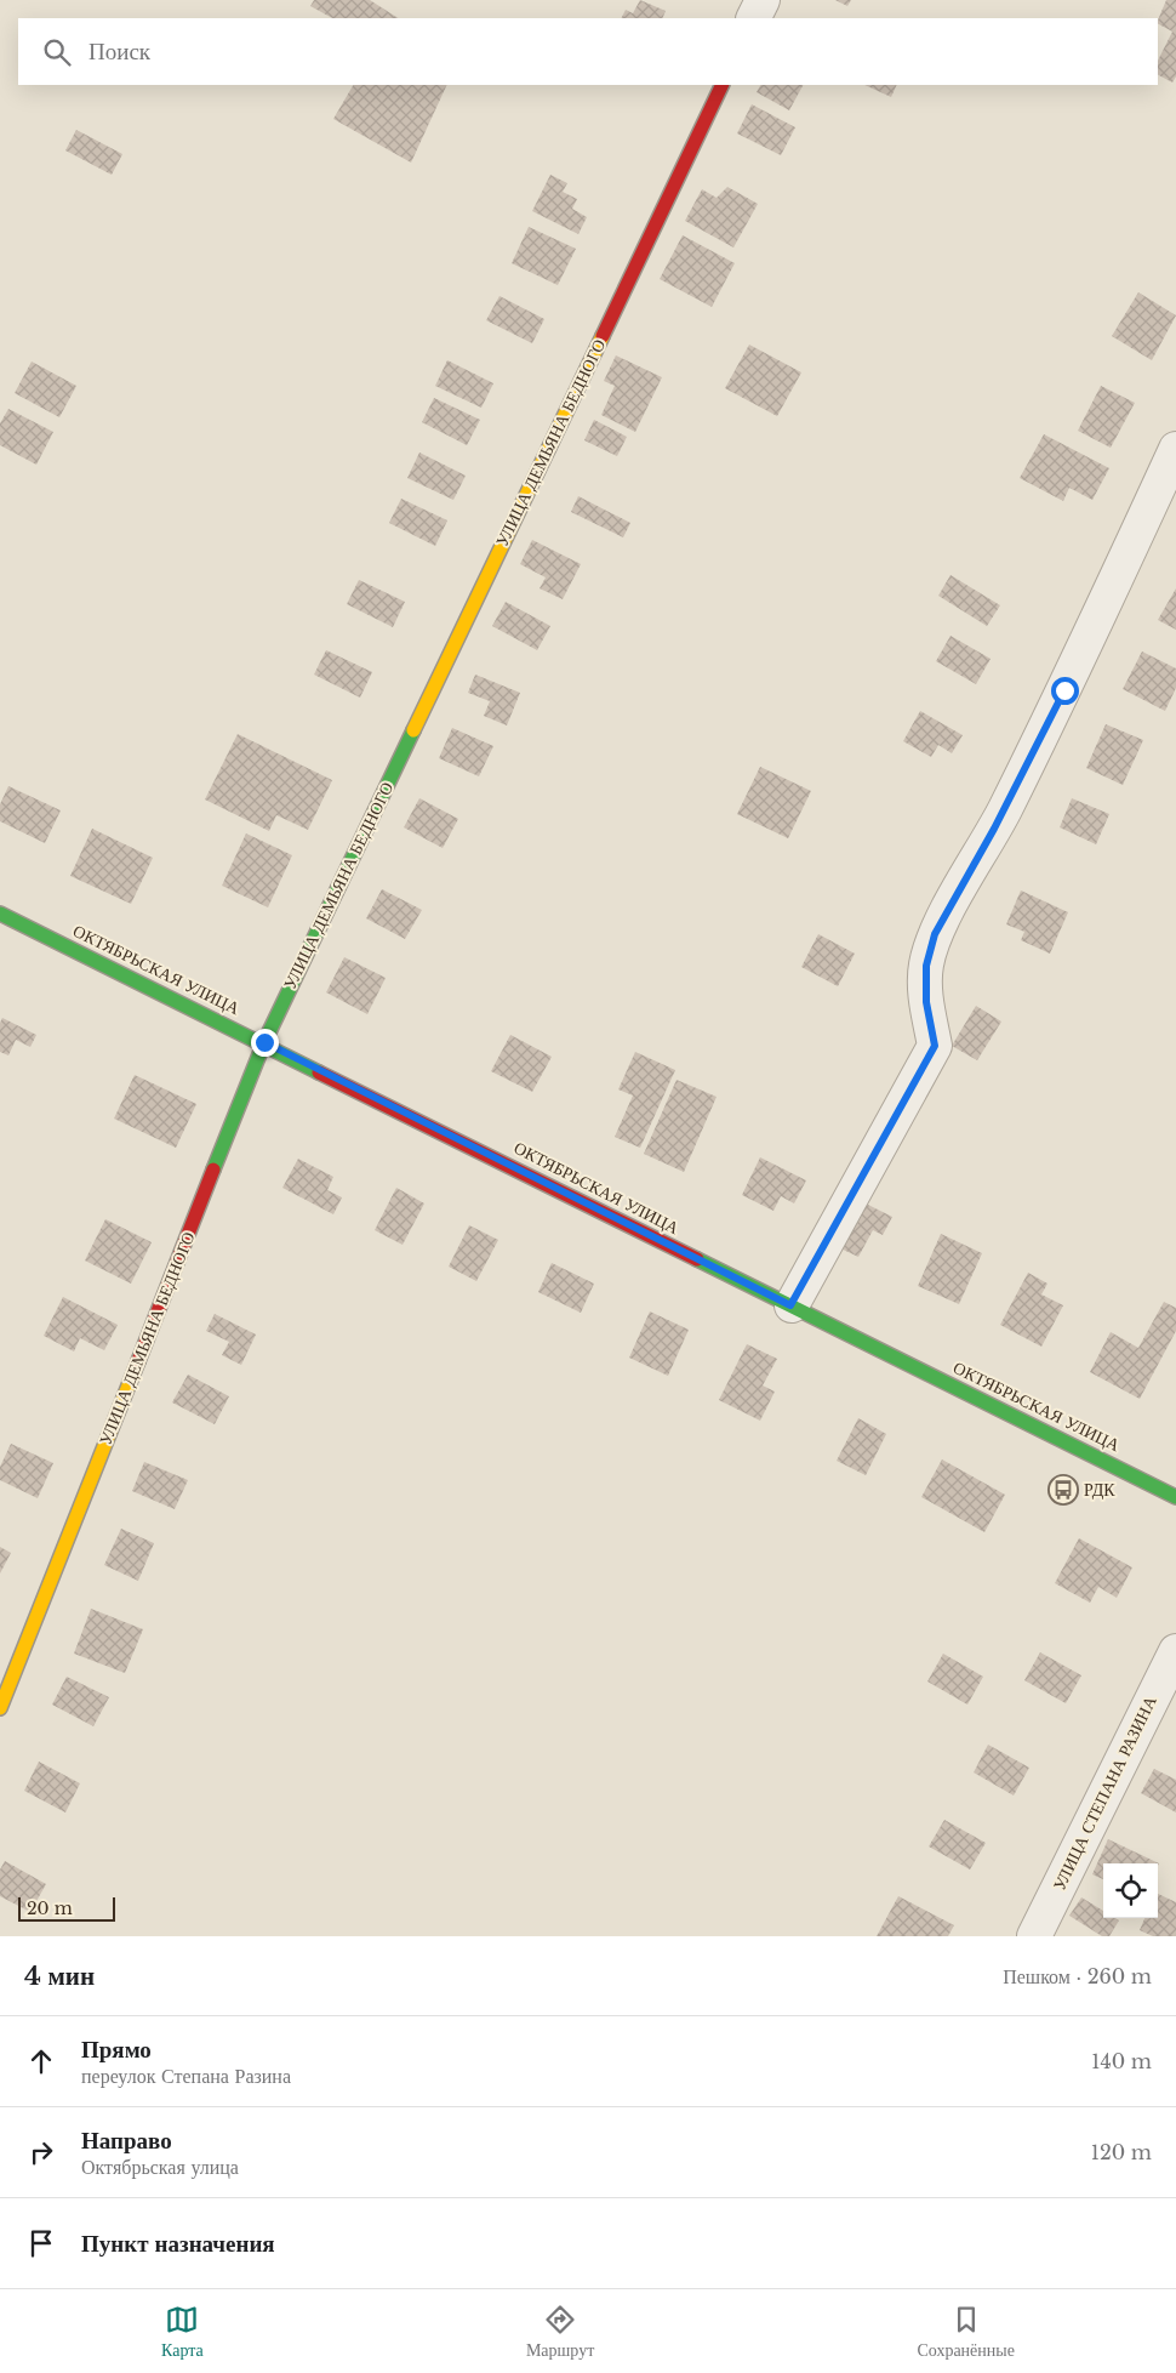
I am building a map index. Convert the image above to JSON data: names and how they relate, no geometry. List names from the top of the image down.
{
  "streets": {
    "street": ["УЛИЦА ДЕМЬЯНА БЕДНОГО", "ОКТЯБРЬСКАЯ УЛИЦА", "УЛИЦА СТЕПАНА РАЗИНА"]
  },
  "crossings": [
    ["УЛИЦА ДЕМЬЯНА БЕДНОГО", "ОКТЯБРЬСКАЯ УЛИЦА"]
  ],
  "places": {
    "bus stop": ["РДК"]
  },
  "scale_bar": "20 m",
  "page": {
    "search": "Поиск",
    "scale": "20 m",
    "heading": ["4 мин", "Пешком · 260 m"],
    "list": [
      ["Прямо", "переулок Степана Разина", "140 m"],
      ["Направо", "Октябрьская улица", "120 m"],
      "Пункт назначения"
    ],
    "nav": ["Карта", "Маршрут", "Сохранённые"]
  }
}
